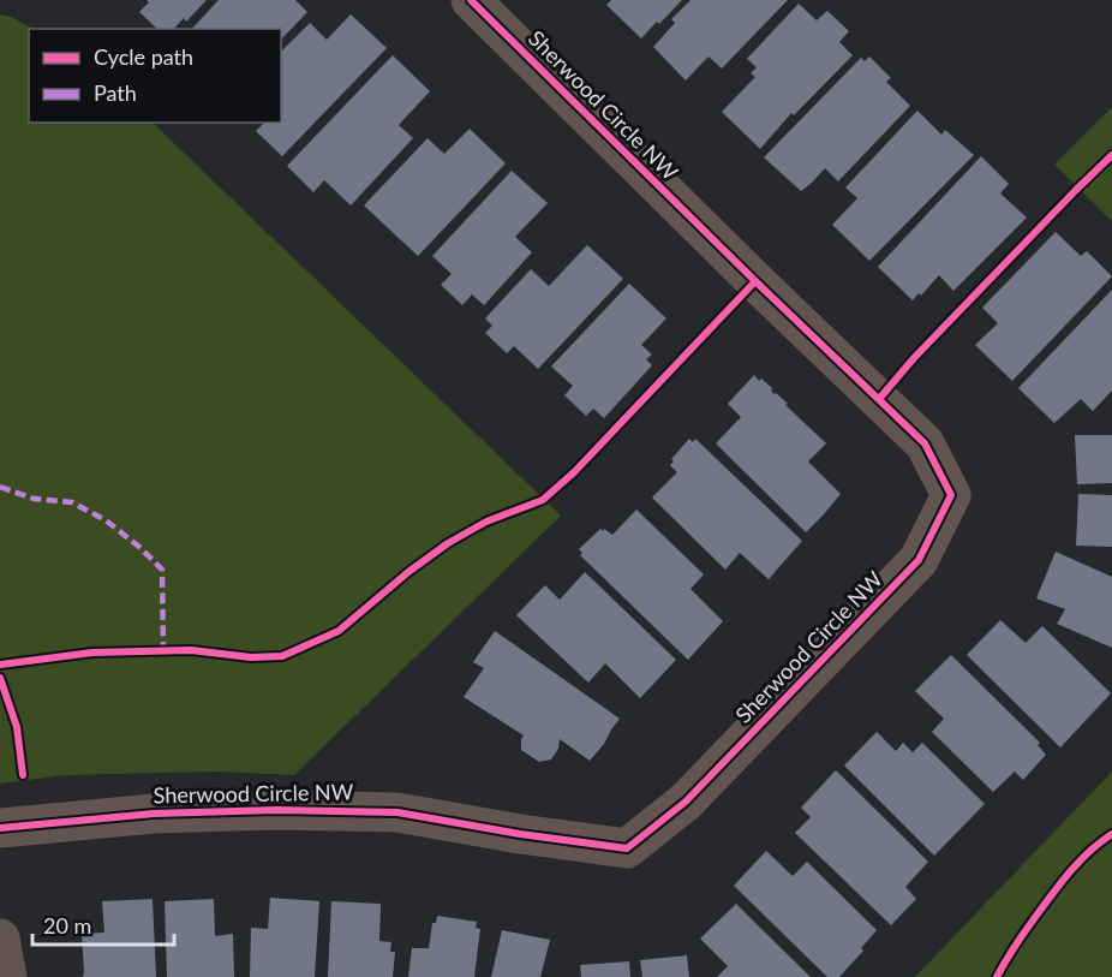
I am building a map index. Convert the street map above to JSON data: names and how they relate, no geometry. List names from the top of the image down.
{
  "streets": {
    "street": ["Sherwood Circle NW"]
  },
  "legend": ["Cycle path", "Path"],
  "scale_bar": "20 m"
}
